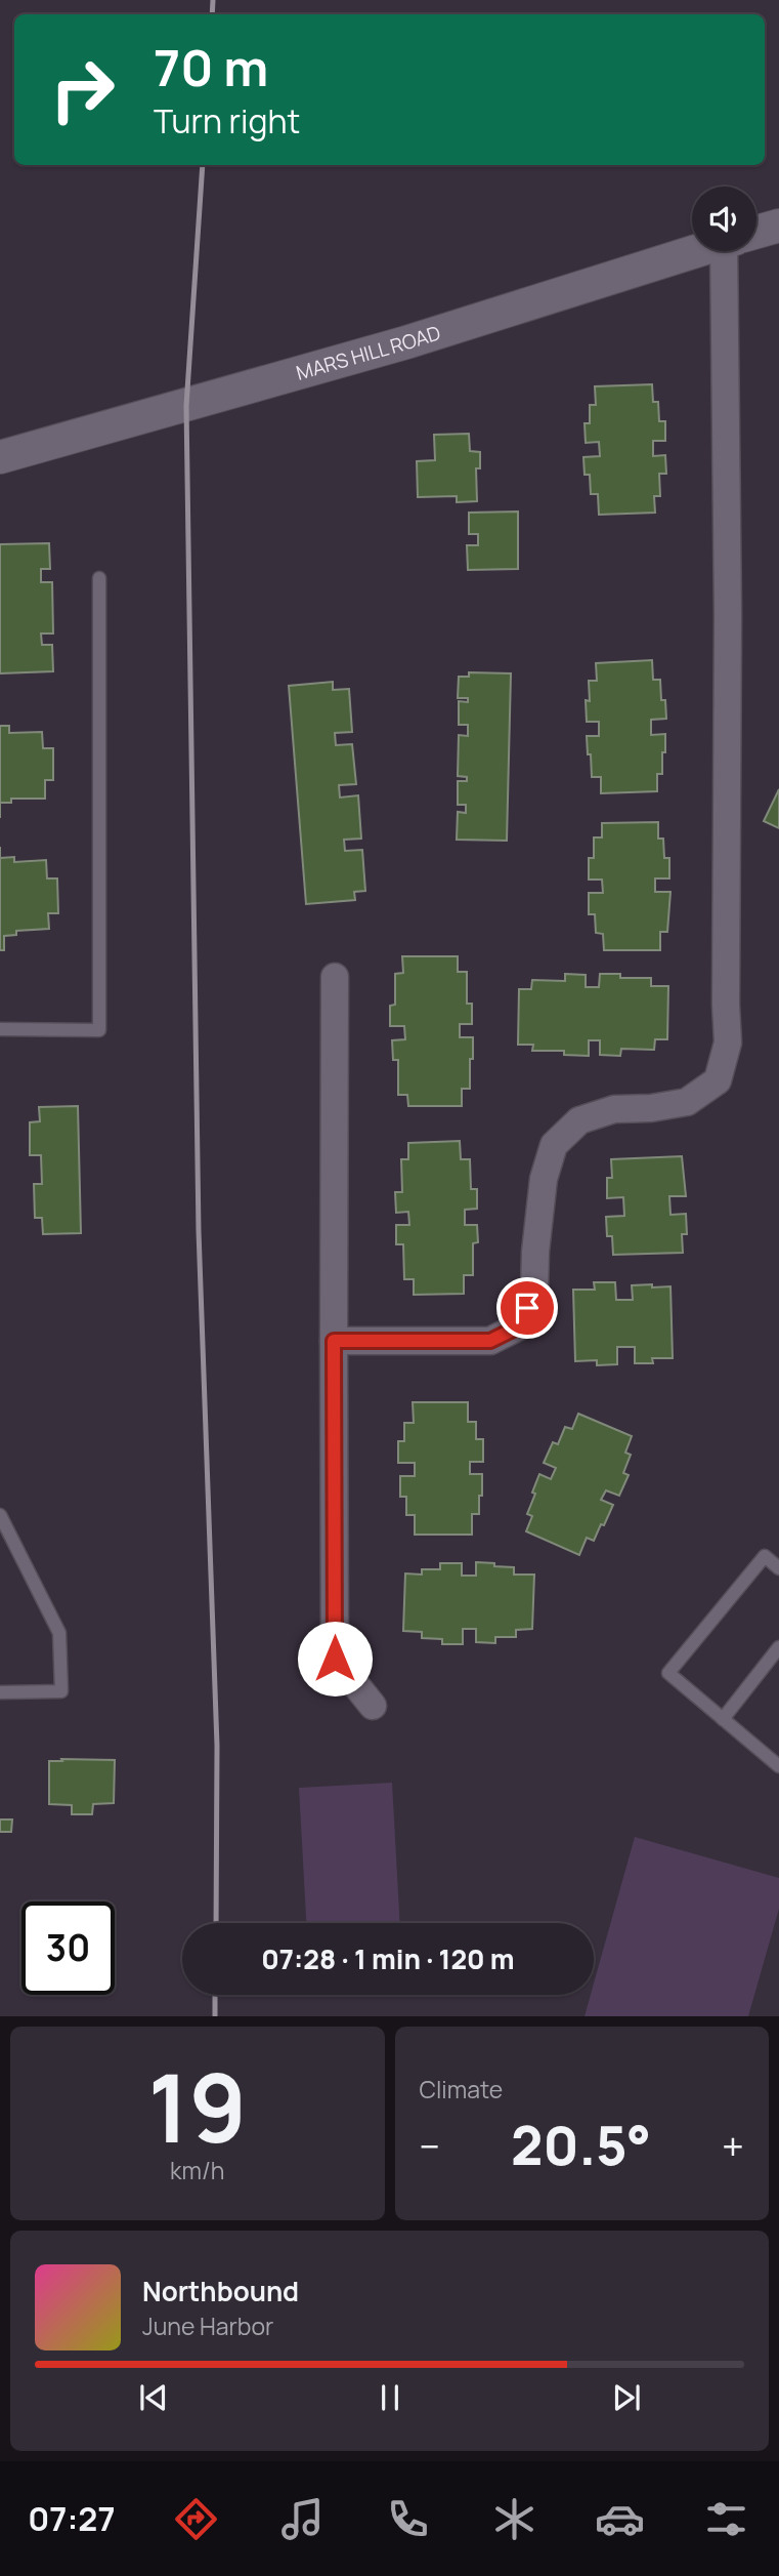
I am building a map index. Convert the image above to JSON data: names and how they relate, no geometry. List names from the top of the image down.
{
  "streets": {
    "street": ["MARS HILL ROAD"]
  },
  "page": {
    "turn": ["70 m", "Turn right"],
    "limit": "30",
    "trip": "07:28 · 1 min · 120 m",
    "tile": [
      ["19", "km/h"],
      "Climate"
    ],
    "heat": ["−", "20.5°", "+"],
    "song": ["Northbound", "June Harbor"],
    "tabs": "07:27"
  }
}
